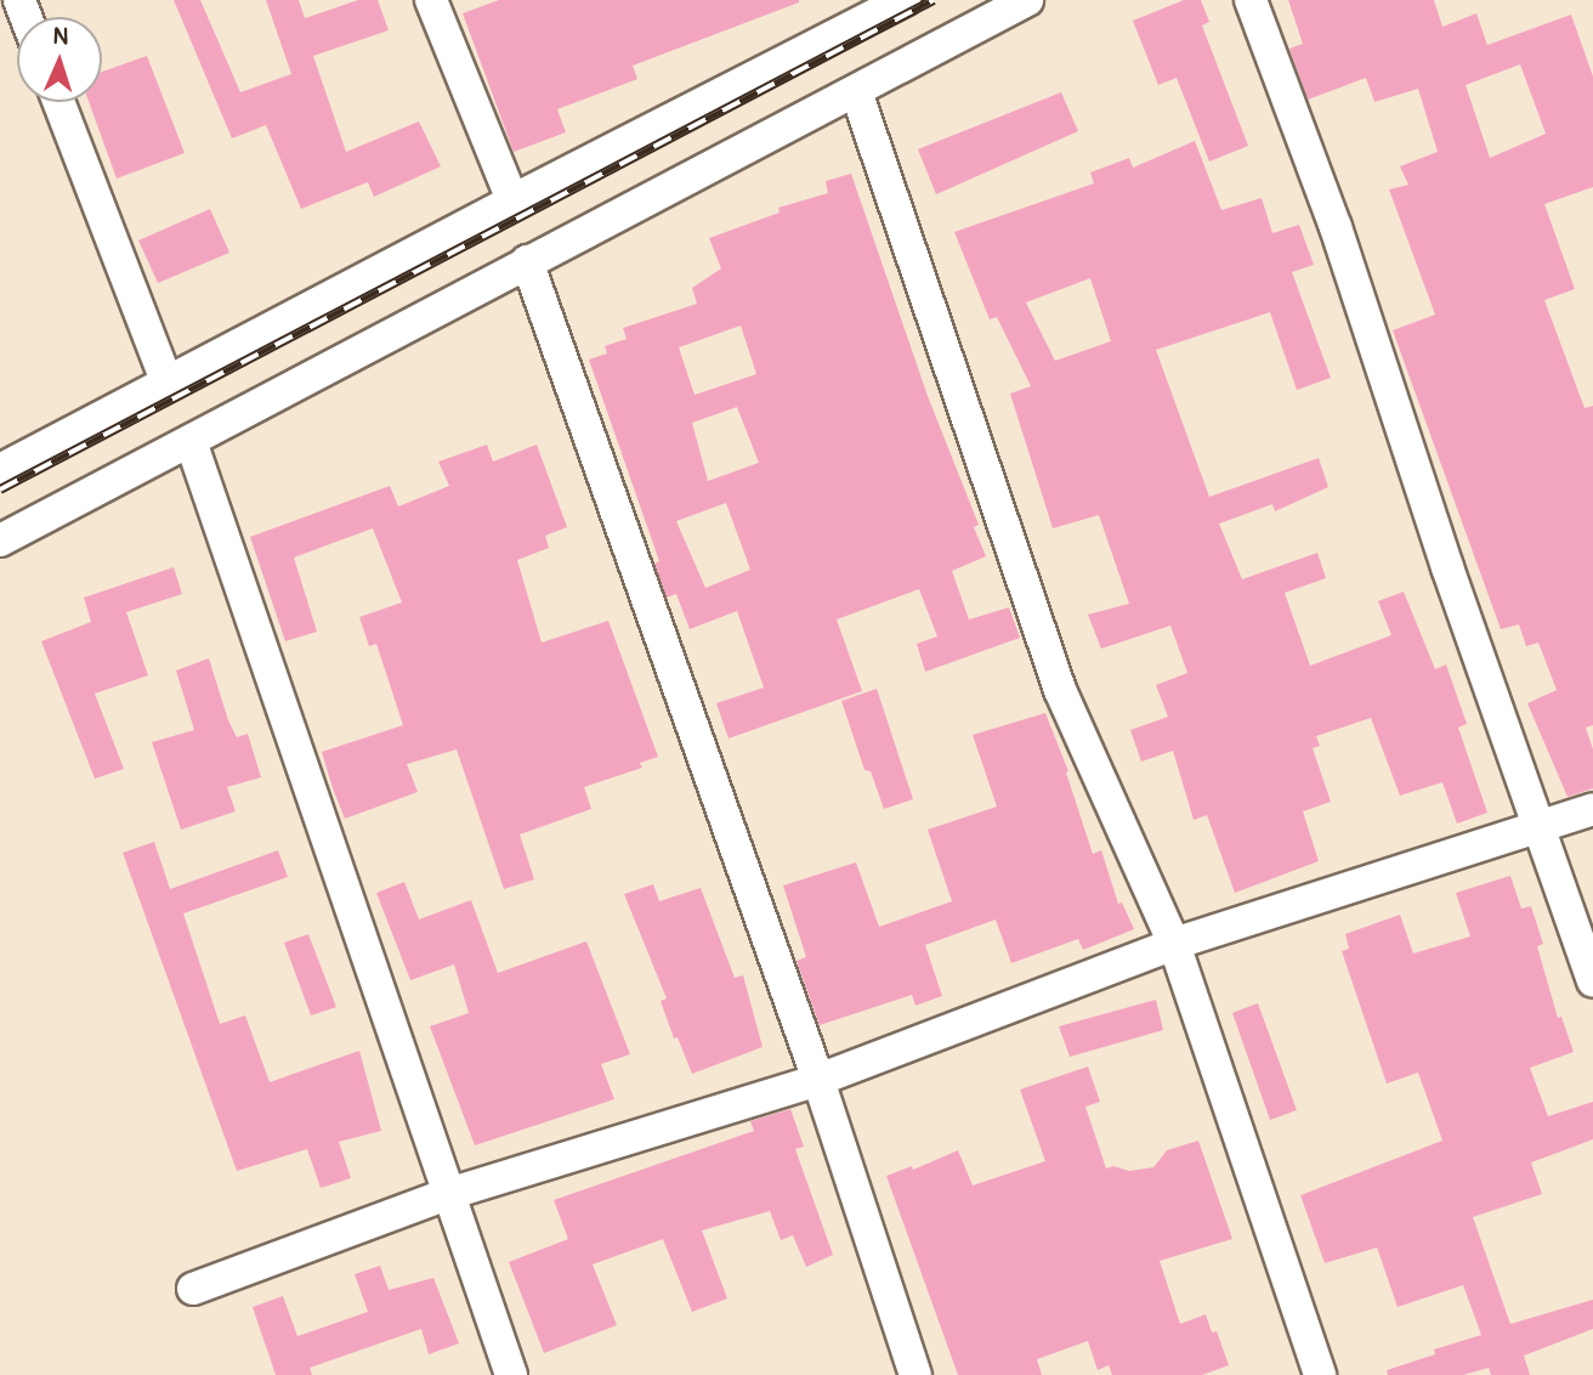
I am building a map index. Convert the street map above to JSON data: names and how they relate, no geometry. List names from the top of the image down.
{
  "north": "top"
}
